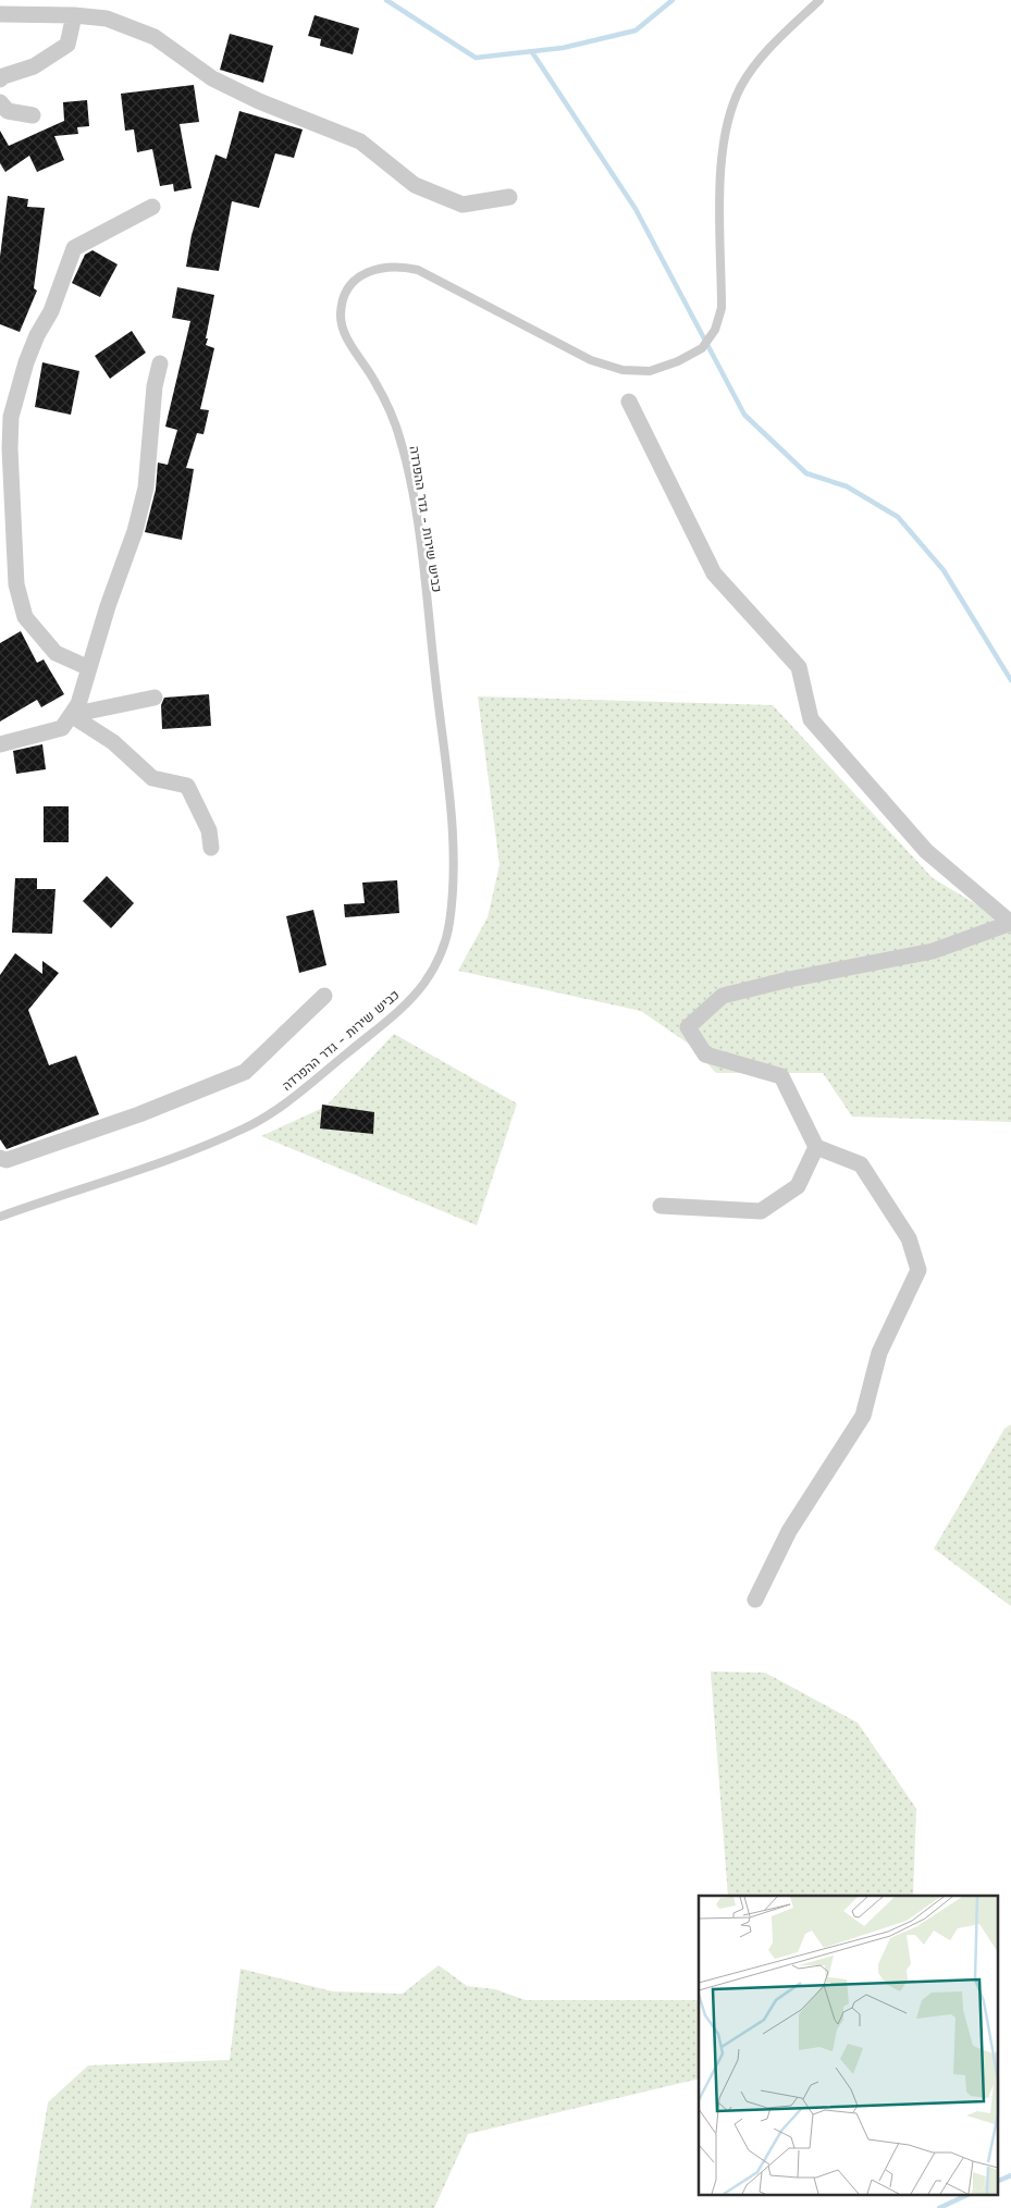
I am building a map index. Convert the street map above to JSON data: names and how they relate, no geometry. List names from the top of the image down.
{
  "streets": {
    "lane": ["כביש שירות - גדר ההפרדה"]
  }
}
